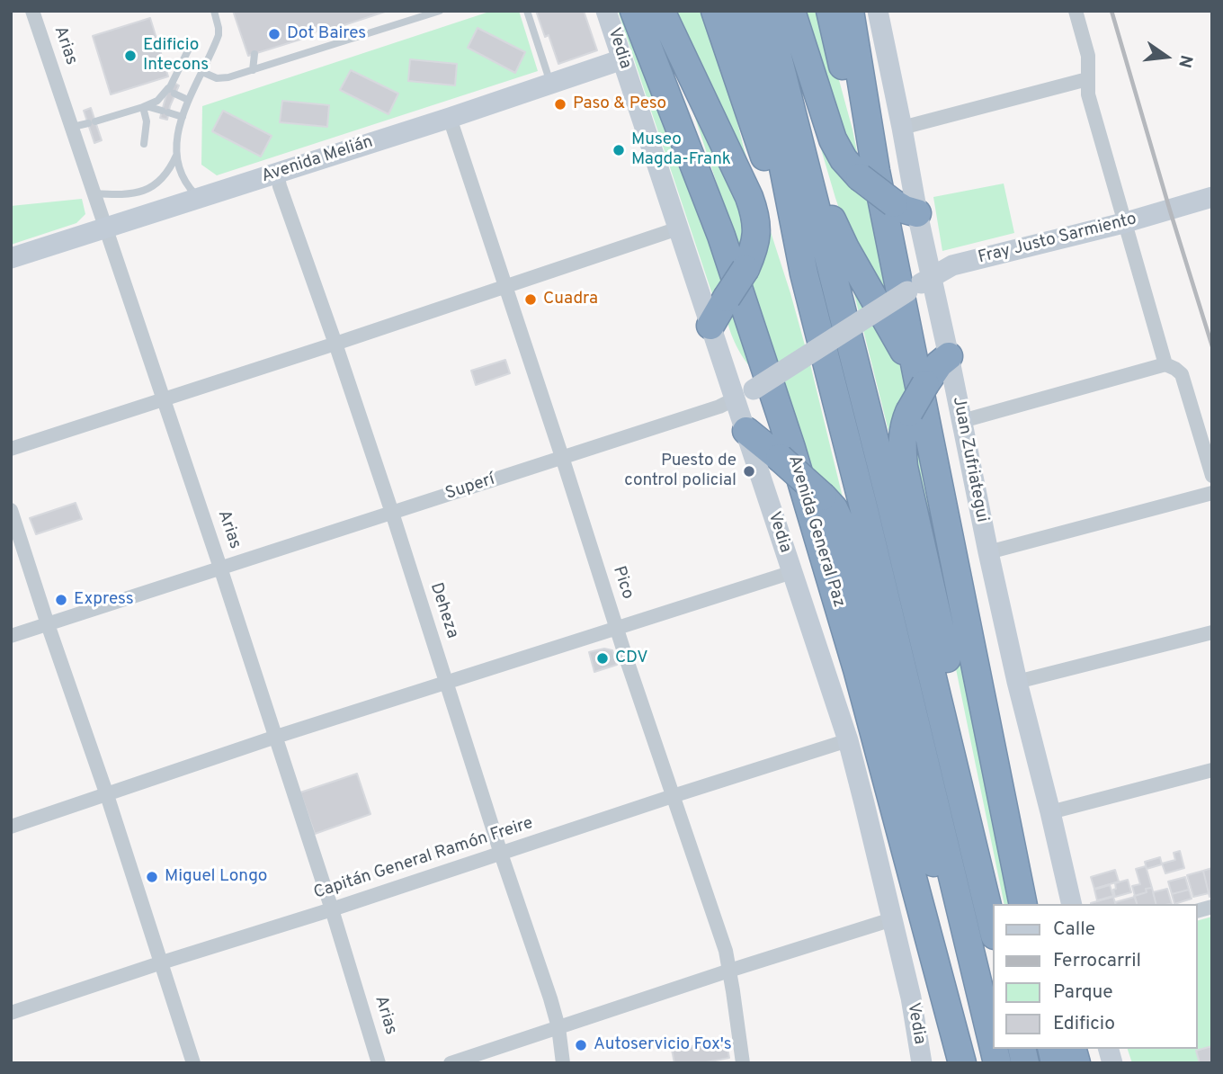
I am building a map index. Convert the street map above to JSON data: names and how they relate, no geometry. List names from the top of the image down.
{
  "streets": {
    "highway": ["Avenida General Paz"],
    "street": [
      "Arias",
      "Vedia",
      "Avenida Melián",
      "Fray Justo Sarmiento",
      "Juan Zufriategui",
      "Superí",
      "Pico",
      "Deheza",
      "Capitán General Ramón Freire"
    ]
  },
  "crossings": [
    ["Arias", "Avenida Melián"],
    ["Arias", "Superí"],
    ["Arias", "Capitán General Ramón Freire"],
    ["Vedia", "Avenida Melián"],
    ["Vedia", "Superí"],
    ["Vedia", "Capitán General Ramón Freire"],
    ["Avenida Melián", "Pico"],
    ["Avenida Melián", "Deheza"],
    ["Fray Justo Sarmiento", "Juan Zufriategui"],
    ["Fray Justo Sarmiento", "Superí"],
    ["Superí", "Pico"],
    ["Superí", "Deheza"],
    ["Pico", "Capitán General Ramón Freire"],
    ["Deheza", "Capitán General Ramón Freire"]
  ],
  "places": [
    "Dot Baires",
    "Edificio Intecons",
    "Paso & Peso",
    "Museo Magda-Frank",
    "Cuadra",
    "Puesto de control policial",
    "Express",
    "CDV",
    "Miguel Longo",
    "Autoservicio Fox's"
  ],
  "legend": [
    "Calle",
    "Ferrocarril",
    "Parque",
    "Edificio"
  ],
  "north": "right"
}
